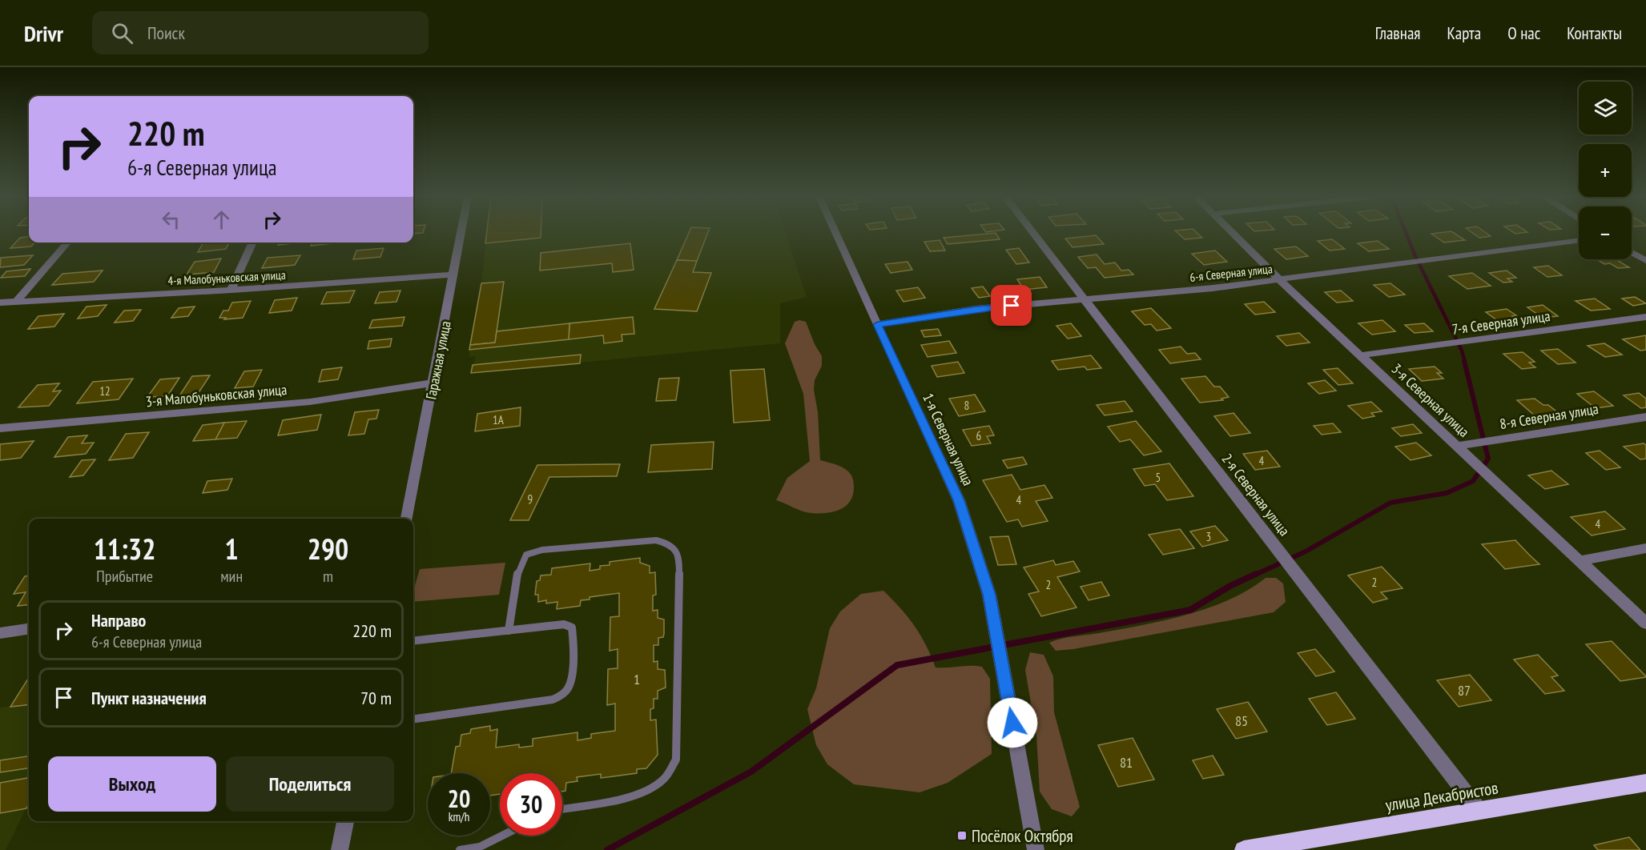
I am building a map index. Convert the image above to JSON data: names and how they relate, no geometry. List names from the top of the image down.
{
  "streets": {
    "highway": ["улица Декабристов"],
    "street": [
      "6-я Северная улица",
      "4-я Малобуньковская улица",
      "7-я Северная улица",
      "Гаражная улица",
      "3-я Малобуньковская улица",
      "3-я Северная улица",
      "8-я Северная улица",
      "1-я Северная улица",
      "2-я Северная улица"
    ]
  },
  "crossings": [
    ["6-я Северная улица", "3-я Северная улица"],
    ["6-я Северная улица", "1-я Северная улица"],
    ["6-я Северная улица", "2-я Северная улица"],
    ["4-я Малобуньковская улица", "Гаражная улица"],
    ["7-я Северная улица", "3-я Северная улица"],
    ["Гаражная улица", "3-я Малобуньковская улица"],
    ["3-я Северная улица", "8-я Северная улица"],
    ["2-я Северная улица", "улица Декабристов"]
  ],
  "places": {
    "transit": ["Посёлок Октября"]
  },
  "house_numbers": [
    "12",
    "8",
    "1А",
    "6",
    "4",
    "5",
    "9",
    "4",
    "4",
    "3",
    "2",
    "2",
    "1",
    "87",
    "85",
    "81"
  ],
  "page": {
    "header": "Drivr",
    "search": "Поиск",
    "nav": [
      "Главная",
      "Карта",
      "О нас",
      "Контакты"
    ],
    "map_buttons": ["+", "−"],
    "turn": ["220 m", "6-я Северная улица"],
    "eta": [
      "11:32",
      "Прибытие",
      "1",
      "мин",
      "290",
      "m"
    ],
    "list": [
      {
        "name": "Направо",
        "note": "6-я Северная улица",
        "value": "220 m"
      },
      {
        "name": "Пункт назначения",
        "value": "70 m"
      }
    ],
    "buttons": ["Выход", "Поделиться"],
    "speed": "20 km/h",
    "limit": "30"
  }
}
